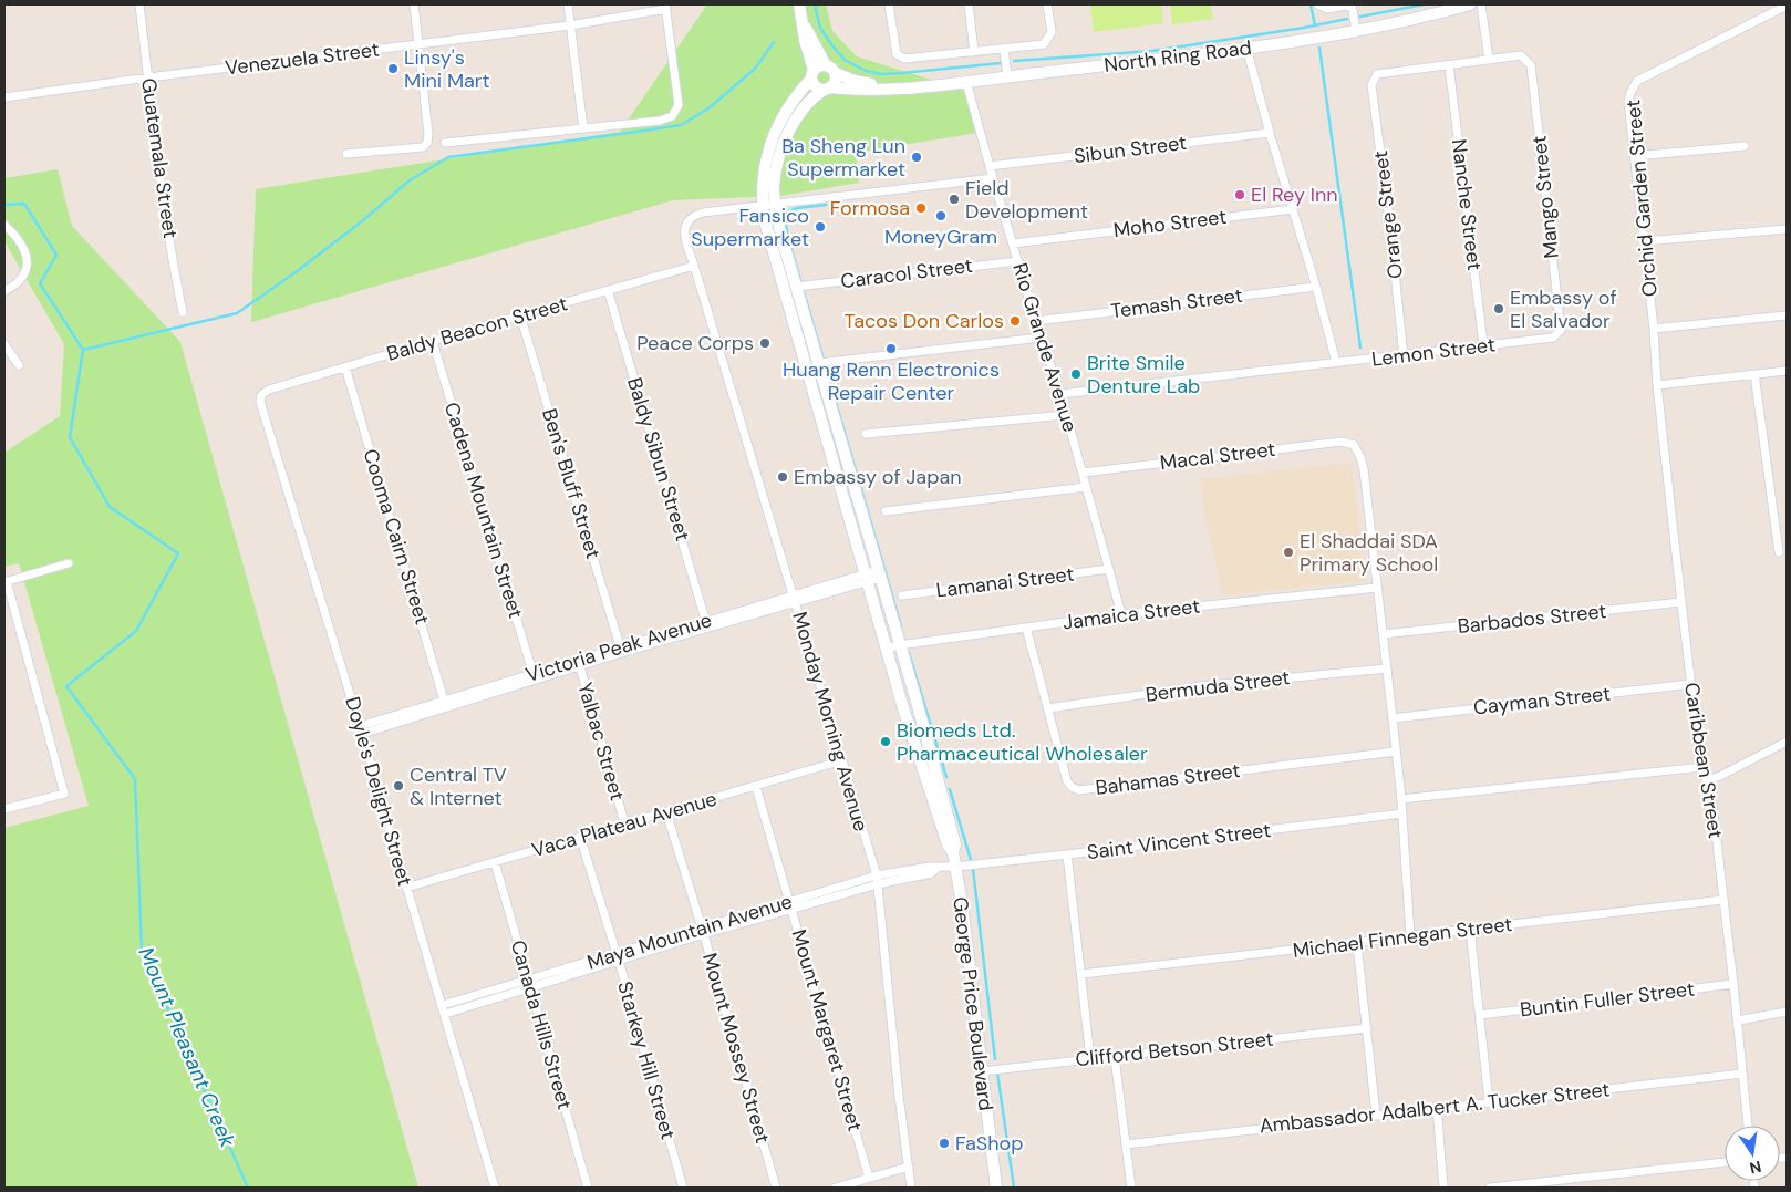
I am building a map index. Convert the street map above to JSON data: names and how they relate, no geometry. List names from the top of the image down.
{
  "streets": {
    "main road": ["North Ring Road", "George Price Boulevard"],
    "street": [
      "Venezuela Street",
      "Sibun Street",
      "Guatemala Street",
      "Mango Street",
      "Orchid Garden Street",
      "Nanche Street",
      "Orange Street",
      "Moho Street",
      "Caracol Street",
      "Temash Street",
      "Baldy Beacon Street",
      "Rio Grande Avenue",
      "Lemon Street",
      "Macal Street",
      "Baldy Sibun Street",
      "Ben's Bluff Street",
      "Cadena Mountain Street",
      "Cooma Cairn Street",
      "Lamanai Street",
      "Jamaica Street",
      "Barbados Street",
      "Victoria Peak Avenue",
      "Bermuda Street",
      "Cayman Street",
      "Monday Morning Avenue",
      "Yalbac Street",
      "Caribbean Street",
      "Bahamas Street",
      "Doyle's Delight Street",
      "Vaca Plateau Avenue",
      "Saint Vincent Street",
      "Maya Mountain Avenue",
      "Michael Finnegan Street",
      "Buntin Fuller Street",
      "Canada Hills Street",
      "Mount Margaret Street",
      "Mount Mossey Street",
      "Clifford Betson Street",
      "Starkey Hill Street",
      "Ambassador Adalbert A. Tucker Street"
    ]
  },
  "crossings": [
    ["North Ring Road", "Rio Grande Avenue"],
    ["North Ring Road", "George Price Boulevard"],
    ["Venezuela Street", "Guatemala Street"],
    ["Sibun Street", "Rio Grande Avenue"],
    ["Mango Street", "Lemon Street"],
    ["Orchid Garden Street", "Caribbean Street"],
    ["Nanche Street", "Orange Street"],
    ["Nanche Street", "Lemon Street"],
    ["Orange Street", "Lemon Street"],
    ["Moho Street", "Rio Grande Avenue"],
    ["Caracol Street", "Rio Grande Avenue"],
    ["Caracol Street", "George Price Boulevard"],
    ["Temash Street", "Rio Grande Avenue"],
    ["Baldy Beacon Street", "Baldy Sibun Street"],
    ["Baldy Beacon Street", "Ben's Bluff Street"],
    ["Baldy Beacon Street", "Cadena Mountain Street"],
    ["Baldy Beacon Street", "Cooma Cairn Street"],
    ["Baldy Beacon Street", "Monday Morning Avenue"],
    ["Baldy Beacon Street", "Doyle's Delight Street"],
    ["Rio Grande Avenue", "Lemon Street"],
    ["Rio Grande Avenue", "Macal Street"],
    ["Rio Grande Avenue", "Lamanai Street"],
    ["Rio Grande Avenue", "Jamaica Street"],
    ["Macal Street", "Jamaica Street"],
    ["Baldy Sibun Street", "Victoria Peak Avenue"],
    ["Ben's Bluff Street", "Victoria Peak Avenue"],
    ["Cadena Mountain Street", "Victoria Peak Avenue"],
    ["Cooma Cairn Street", "Victoria Peak Avenue"],
    ["Jamaica Street", "Bahamas Street"],
    ["Jamaica Street", "George Price Boulevard"],
    ["Barbados Street", "Caribbean Street"],
    ["Victoria Peak Avenue", "Monday Morning Avenue"],
    ["Victoria Peak Avenue", "Yalbac Street"],
    ["Victoria Peak Avenue", "Doyle's Delight Street"],
    ["Victoria Peak Avenue", "George Price Boulevard"],
    ["Bermuda Street", "Bahamas Street"],
    ["Cayman Street", "Caribbean Street"],
    ["Monday Morning Avenue", "Vaca Plateau Avenue"],
    ["Monday Morning Avenue", "Maya Mountain Avenue"],
    ["Monday Morning Avenue", "George Price Boulevard"],
    ["Yalbac Street", "Vaca Plateau Avenue"],
    ["Caribbean Street", "Michael Finnegan Street"],
    ["Caribbean Street", "Buntin Fuller Street"],
    ["Caribbean Street", "Ambassador Adalbert A. Tucker Street"],
    ["Doyle's Delight Street", "Vaca Plateau Avenue"],
    ["Doyle's Delight Street", "Maya Mountain Avenue"],
    ["Vaca Plateau Avenue", "Canada Hills Street"],
    ["Vaca Plateau Avenue", "Mount Margaret Street"],
    ["Vaca Plateau Avenue", "Mount Mossey Street"],
    ["Vaca Plateau Avenue", "Starkey Hill Street"],
    ["Saint Vincent Street", "Maya Mountain Avenue"],
    ["Saint Vincent Street", "George Price Boulevard"],
    ["Maya Mountain Avenue", "George Price Boulevard"],
    ["Maya Mountain Avenue", "Canada Hills Street"],
    ["Maya Mountain Avenue", "Mount Margaret Street"],
    ["Maya Mountain Avenue", "Mount Mossey Street"],
    ["Maya Mountain Avenue", "Starkey Hill Street"],
    ["George Price Boulevard", "Clifford Betson Street"]
  ],
  "water": ["Mount Pleasant Creek"],
  "places": [
    "Linsy's Mini Mart",
    "Ba Sheng Lun Supermarket",
    "El Rey Inn",
    "Field Development",
    "Formosa",
    "MoneyGram",
    "Fansico Supermarket",
    "Embassy of El Salvador",
    "Tacos Don Carlos",
    "Peace Corps",
    "Huang Renn Electronics Repair Center",
    "Brite Smile Denture Lab",
    "Embassy of Japan",
    "El Shaddai SDA Primary School",
    "Biomeds Ltd. Pharmaceutical Wholesaler",
    "Central TV & Internet",
    "FaShop"
  ],
  "north": "bottom"
}
